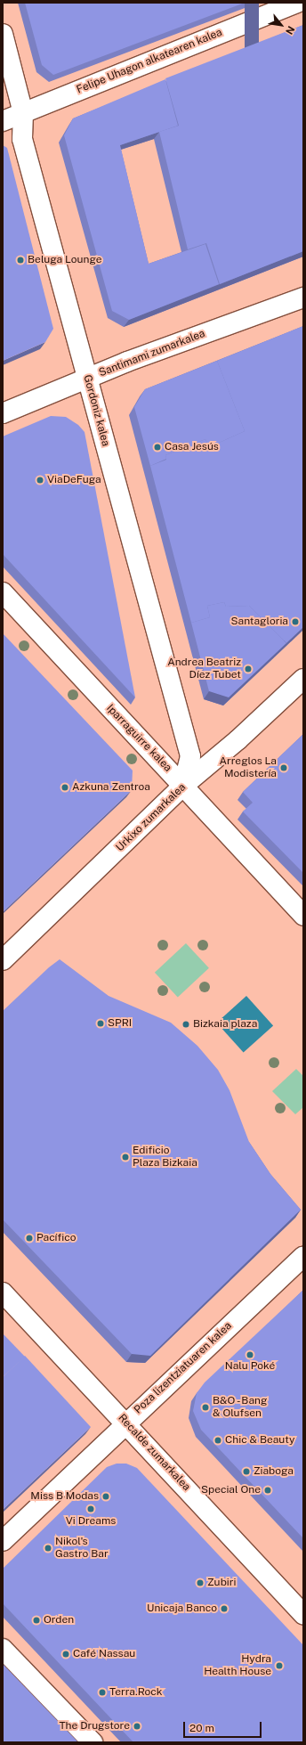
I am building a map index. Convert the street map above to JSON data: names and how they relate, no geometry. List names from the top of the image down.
{
  "streets": {
    "street": [
      "Felipe Uhagon alkatearen kalea",
      "Santimami zumarkalea",
      "Gordoniz kalea",
      "Iparraguirre kalea",
      "Urkixo zumarkalea",
      "Poza lizentziatuaren kalea",
      "Recalde zumarkalea"
    ]
  },
  "crossings": [
    ["Felipe Uhagon alkatearen kalea", "Gordoniz kalea"],
    ["Santimami zumarkalea", "Gordoniz kalea"],
    ["Gordoniz kalea", "Iparraguirre kalea"],
    ["Gordoniz kalea", "Urkixo zumarkalea"],
    ["Iparraguirre kalea", "Urkixo zumarkalea"],
    ["Poza lizentziatuaren kalea", "Recalde zumarkalea"]
  ],
  "places": [
    "Beluga Lounge",
    "Casa Jesús",
    "ViaDeFuga",
    "Santagloria",
    "Andrea Beatriz Díez Tubet",
    "Arreglos La Modistería",
    "Azkuna Zentroa",
    "SPRI",
    "Bizkaia plaza",
    "Edificio Plaza Bizkaia",
    "Pacífico",
    "Nalu Poké",
    "B&O - Bang & Olufsen",
    "Chic & Beauty",
    "Ziaboga",
    "Special One",
    "Miss B Modas",
    "Vi Dreams",
    "Nikol's Gastro Bar",
    "Zubiri",
    "Unicaja Banco",
    "Orden",
    "Café Nassau",
    "Hydra Health House",
    "Terra.Rock",
    "The Drugstore"
  ],
  "scale_bar": "20 m",
  "north": "bottom right"
}
